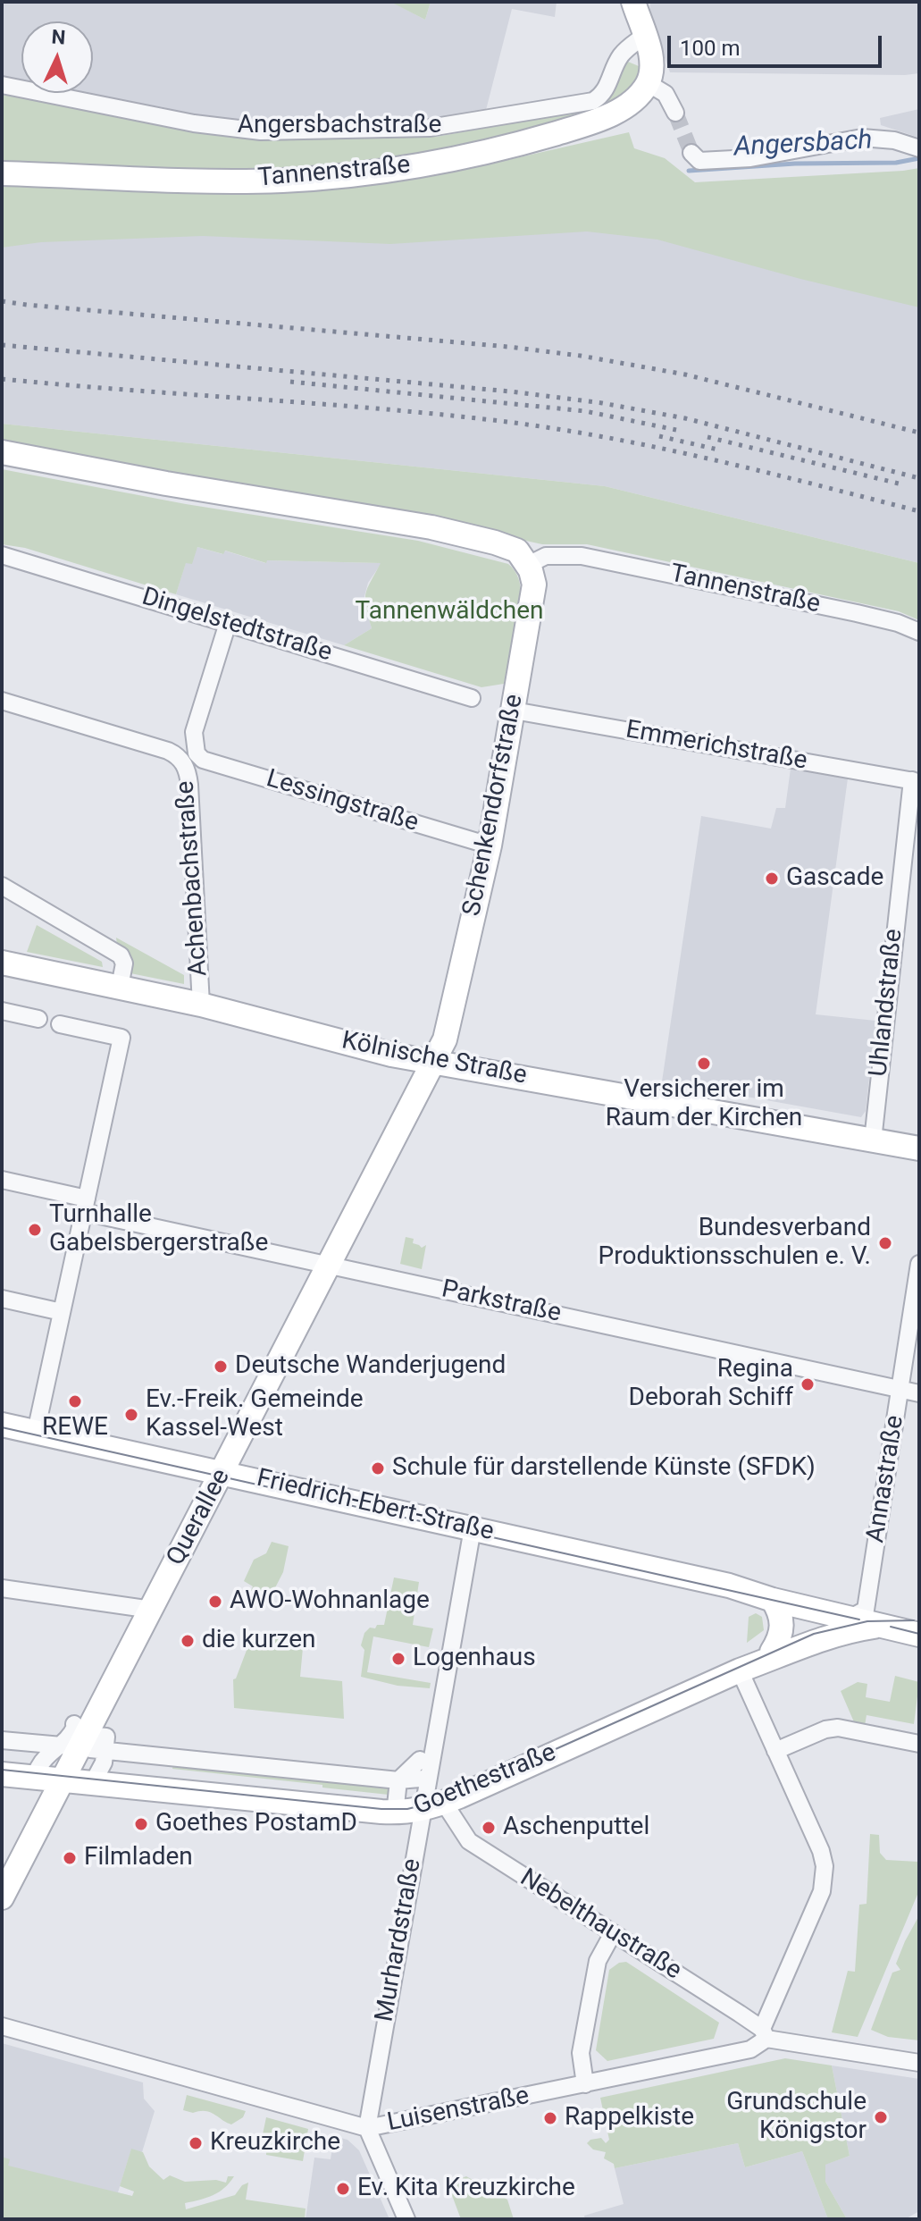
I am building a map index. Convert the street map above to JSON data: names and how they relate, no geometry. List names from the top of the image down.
{
  "streets": {
    "street": [
      "Angersbachstraße",
      "Tannenstraße",
      "Dingelstedtstraße",
      "Emmerichstraße",
      "Lessingstraße",
      "Schenkendorfstraße",
      "Achenbachstraße",
      "Uhlandstraße",
      "Kölnische Straße",
      "Parkstraße",
      "Annastraße",
      "Friedrich-Ebert-Straße",
      "Querallee",
      "Goethestraße",
      "Nebelthaustraße",
      "Murhardstraße",
      "Luisenstraße"
    ]
  },
  "crossings": [
    ["Tannenstraße", "Schenkendorfstraße"],
    ["Dingelstedtstraße", "Achenbachstraße"],
    ["Emmerichstraße", "Schenkendorfstraße"],
    ["Emmerichstraße", "Uhlandstraße"],
    ["Lessingstraße", "Schenkendorfstraße"],
    ["Lessingstraße", "Achenbachstraße"],
    ["Schenkendorfstraße", "Kölnische Straße"],
    ["Schenkendorfstraße", "Querallee"],
    ["Achenbachstraße", "Kölnische Straße"],
    ["Uhlandstraße", "Kölnische Straße"],
    ["Kölnische Straße", "Querallee"],
    ["Parkstraße", "Annastraße"],
    ["Parkstraße", "Querallee"],
    ["Annastraße", "Friedrich-Ebert-Straße"],
    ["Annastraße", "Goethestraße"],
    ["Friedrich-Ebert-Straße", "Querallee"],
    ["Friedrich-Ebert-Straße", "Goethestraße"],
    ["Friedrich-Ebert-Straße", "Murhardstraße"],
    ["Querallee", "Goethestraße"],
    ["Goethestraße", "Nebelthaustraße"],
    ["Goethestraße", "Murhardstraße"],
    ["Nebelthaustraße", "Murhardstraße"],
    ["Nebelthaustraße", "Luisenstraße"],
    ["Murhardstraße", "Luisenstraße"]
  ],
  "water": ["Angersbach"],
  "parks": ["Tannenwäldchen"],
  "places": [
    "Gascade",
    "Versicherer im Raum der Kirchen",
    "Turnhalle Gabelsbergerstraße",
    "Bundesverband Produktionsschulen e. V.",
    "Deutsche Wanderjugend",
    "Regina Deborah Schiff",
    "REWE",
    "Ev.-Freik. Gemeinde Kassel-West",
    "Schule für darstellende Künste (SFDK)",
    "AWO-Wohnanlage",
    "die kurzen",
    "Logenhaus",
    "Goethes PostamD",
    "Aschenputtel",
    "Filmladen",
    "Grundschule Königstor",
    "Rappelkiste",
    "Kreuzkirche",
    "Ev. Kita Kreuzkirche"
  ],
  "scale_bar": "100 m",
  "north": "top"
}
